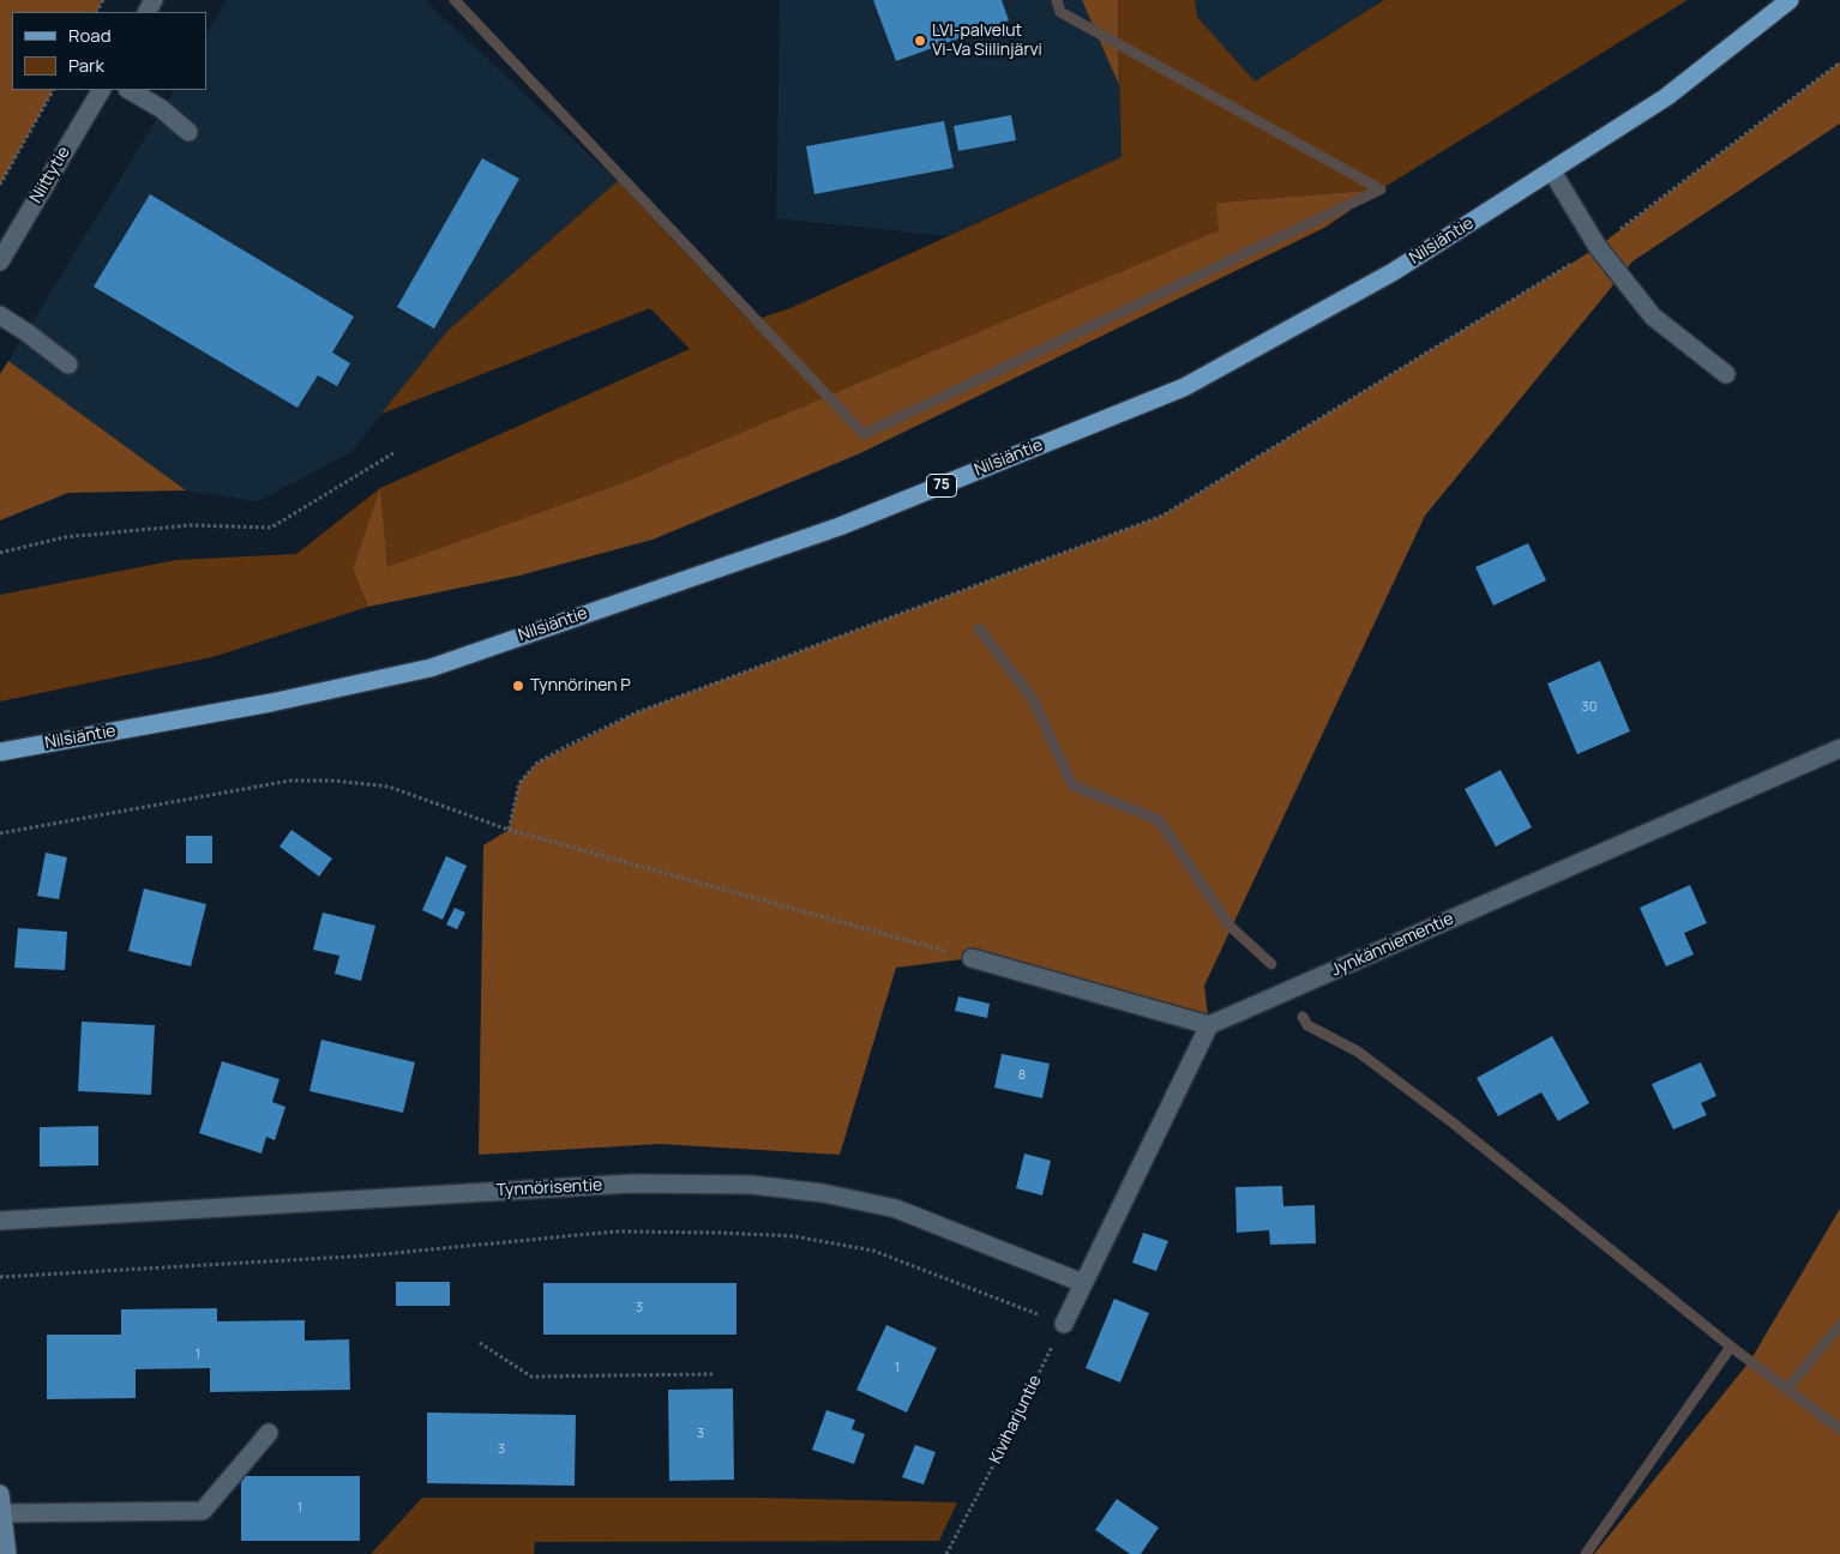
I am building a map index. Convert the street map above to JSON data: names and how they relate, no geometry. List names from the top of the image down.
{
  "streets": {
    "main road": ["Nilsiäntie", "75"],
    "street": ["Niittytie", "Jynkänniementie", "Tynnörisentie"],
    "path": ["Kiviharjuntie"]
  },
  "places": ["LVI-palvelut Vi-Va Siilinjärvi", "Tynnörinen P"],
  "house_numbers": [
    "30",
    "8",
    "3",
    "1",
    "1",
    "3",
    "3",
    "1"
  ],
  "legend": ["Road", "Park"]
}
